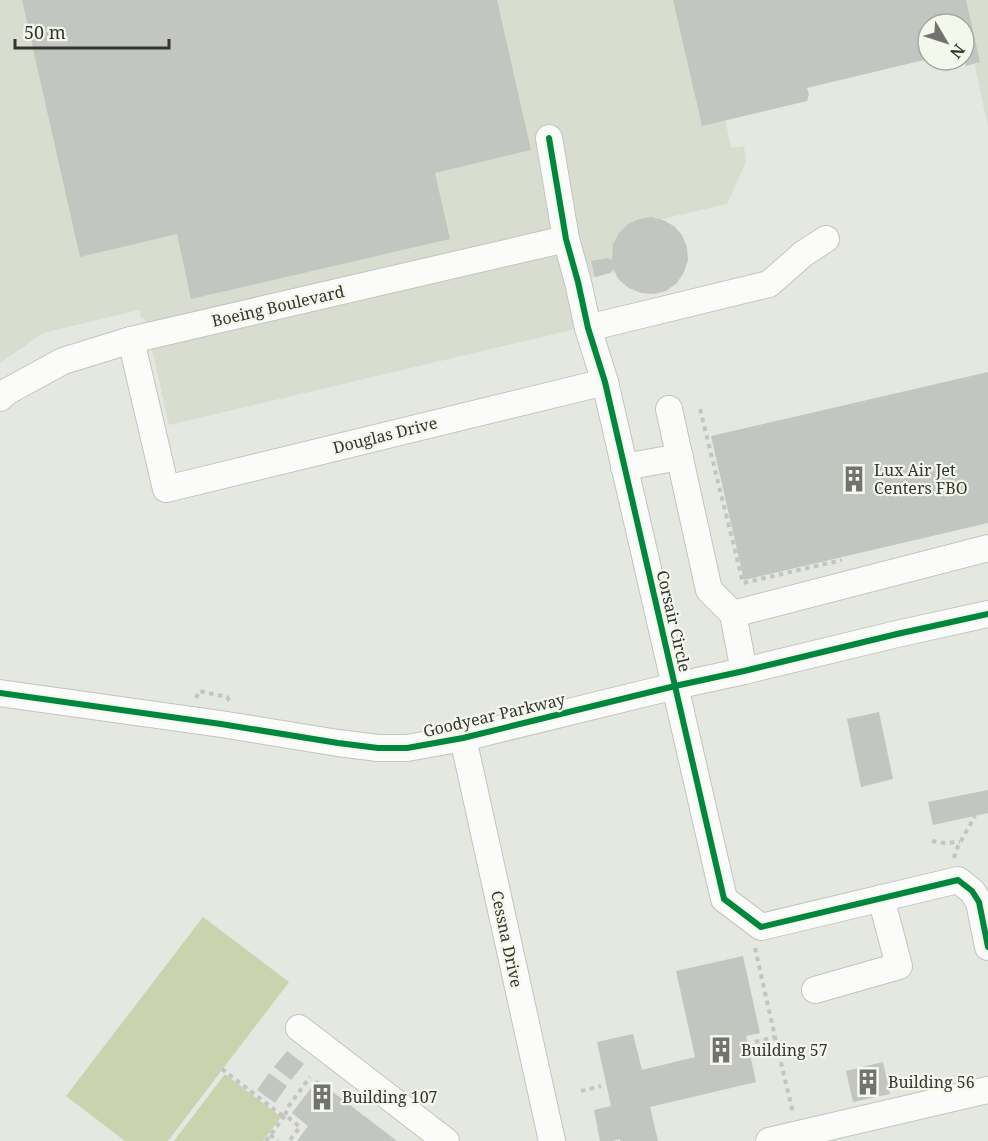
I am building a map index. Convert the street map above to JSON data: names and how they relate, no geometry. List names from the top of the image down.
{
  "streets": {
    "street": [
      "Boeing Boulevard",
      "Douglas Drive",
      "Corsair Circle",
      "Goodyear Parkway",
      "Cessna Drive"
    ]
  },
  "crossings": [
    ["Boeing Boulevard", "Douglas Drive"],
    ["Boeing Boulevard", "Corsair Circle"],
    ["Douglas Drive", "Corsair Circle"],
    ["Corsair Circle", "Goodyear Parkway"],
    ["Goodyear Parkway", "Cessna Drive"]
  ],
  "places": {
    "building": [
      "Lux Air Jet Centers FBO",
      "Building 57",
      "Building 56",
      "Building 107"
    ]
  },
  "scale_bar": "50 m",
  "north": "bottom right"
}
